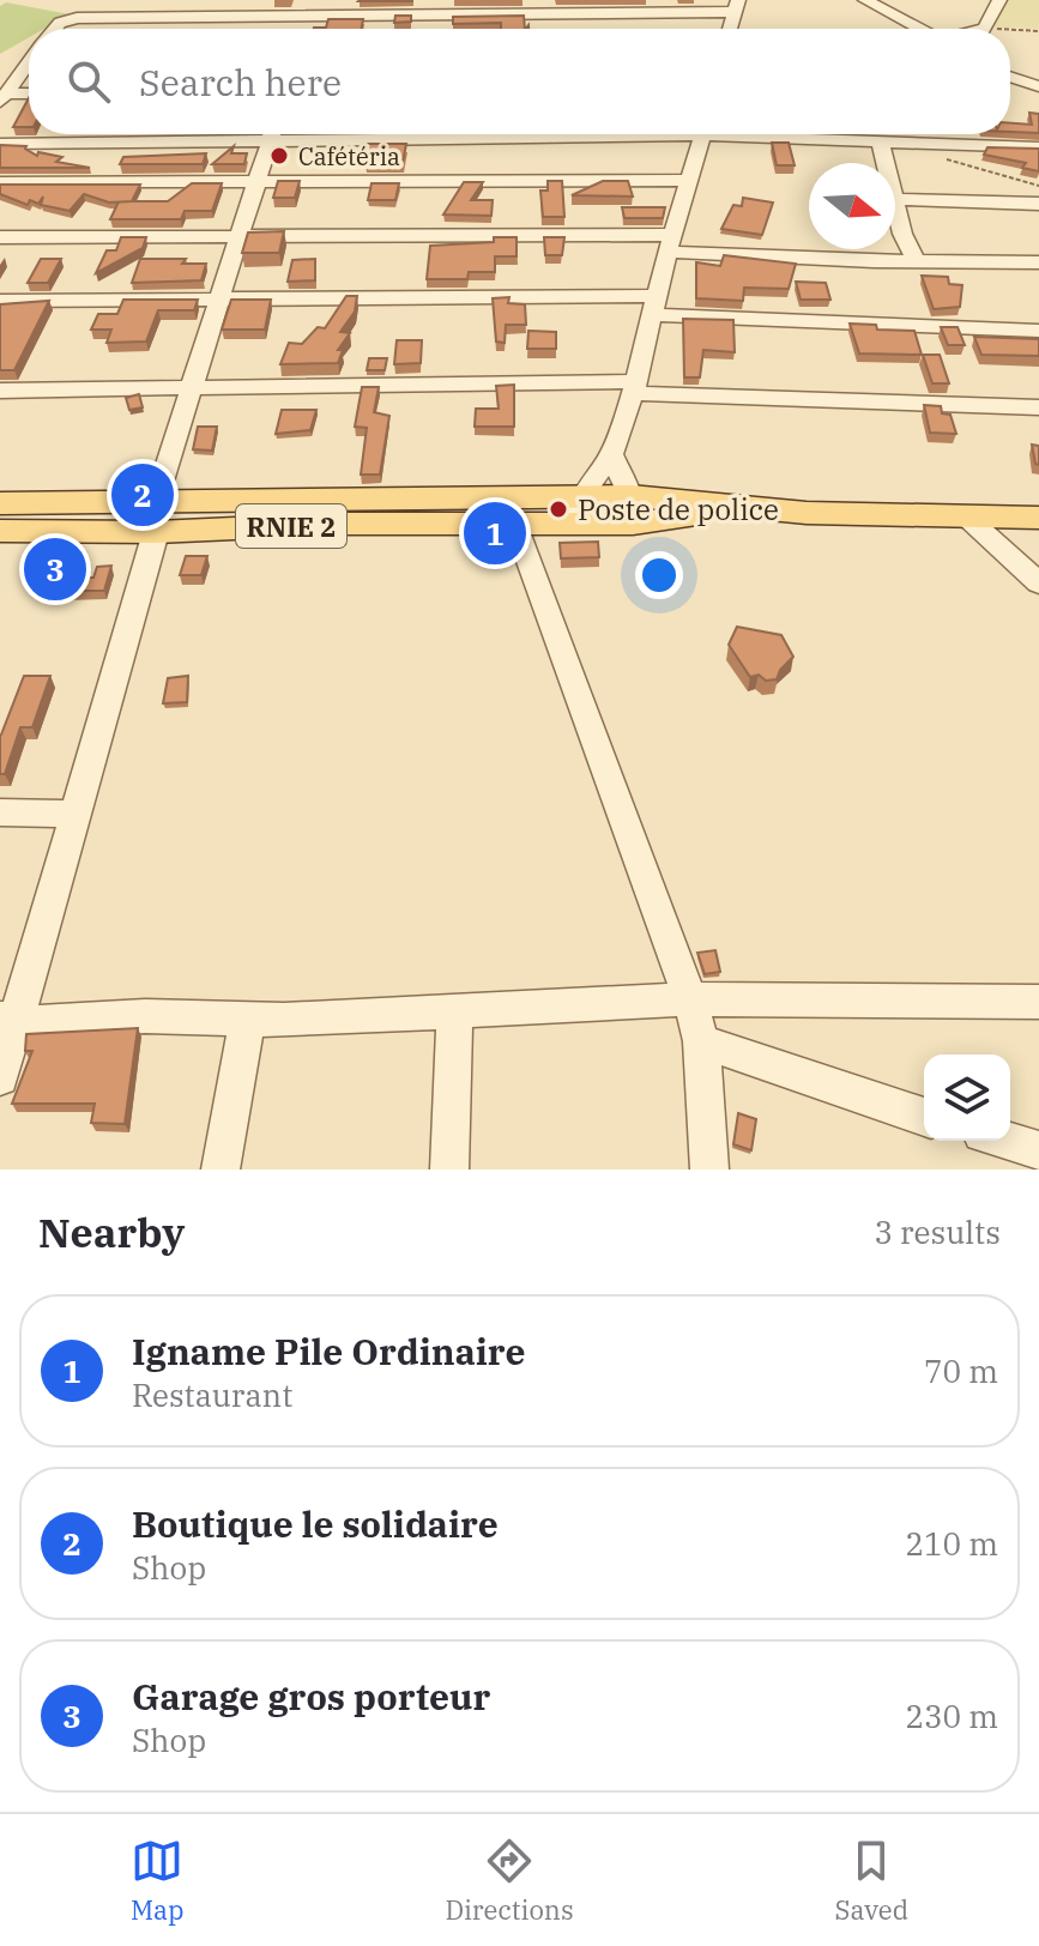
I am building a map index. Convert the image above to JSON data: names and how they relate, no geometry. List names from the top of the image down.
{
  "streets": {
    "main road": ["RNIE 2"]
  },
  "places": ["Cafétéria", "Poste de police"],
  "north": "right",
  "page": {
    "search": "Search here",
    "pins": ["2", "1", "3"],
    "heading": ["Nearby", "3 results"],
    "list": [
      {
        "mark": "1",
        "name": "Igname Pile Ordinaire",
        "note": "Restaurant",
        "value": "70 m"
      },
      {
        "mark": "2",
        "name": "Boutique le solidaire",
        "note": "Shop",
        "value": "210 m"
      },
      {
        "mark": "3",
        "name": "Garage gros porteur",
        "note": "Shop",
        "value": "230 m"
      }
    ],
    "nav": ["Map", "Directions", "Saved"]
  }
}
